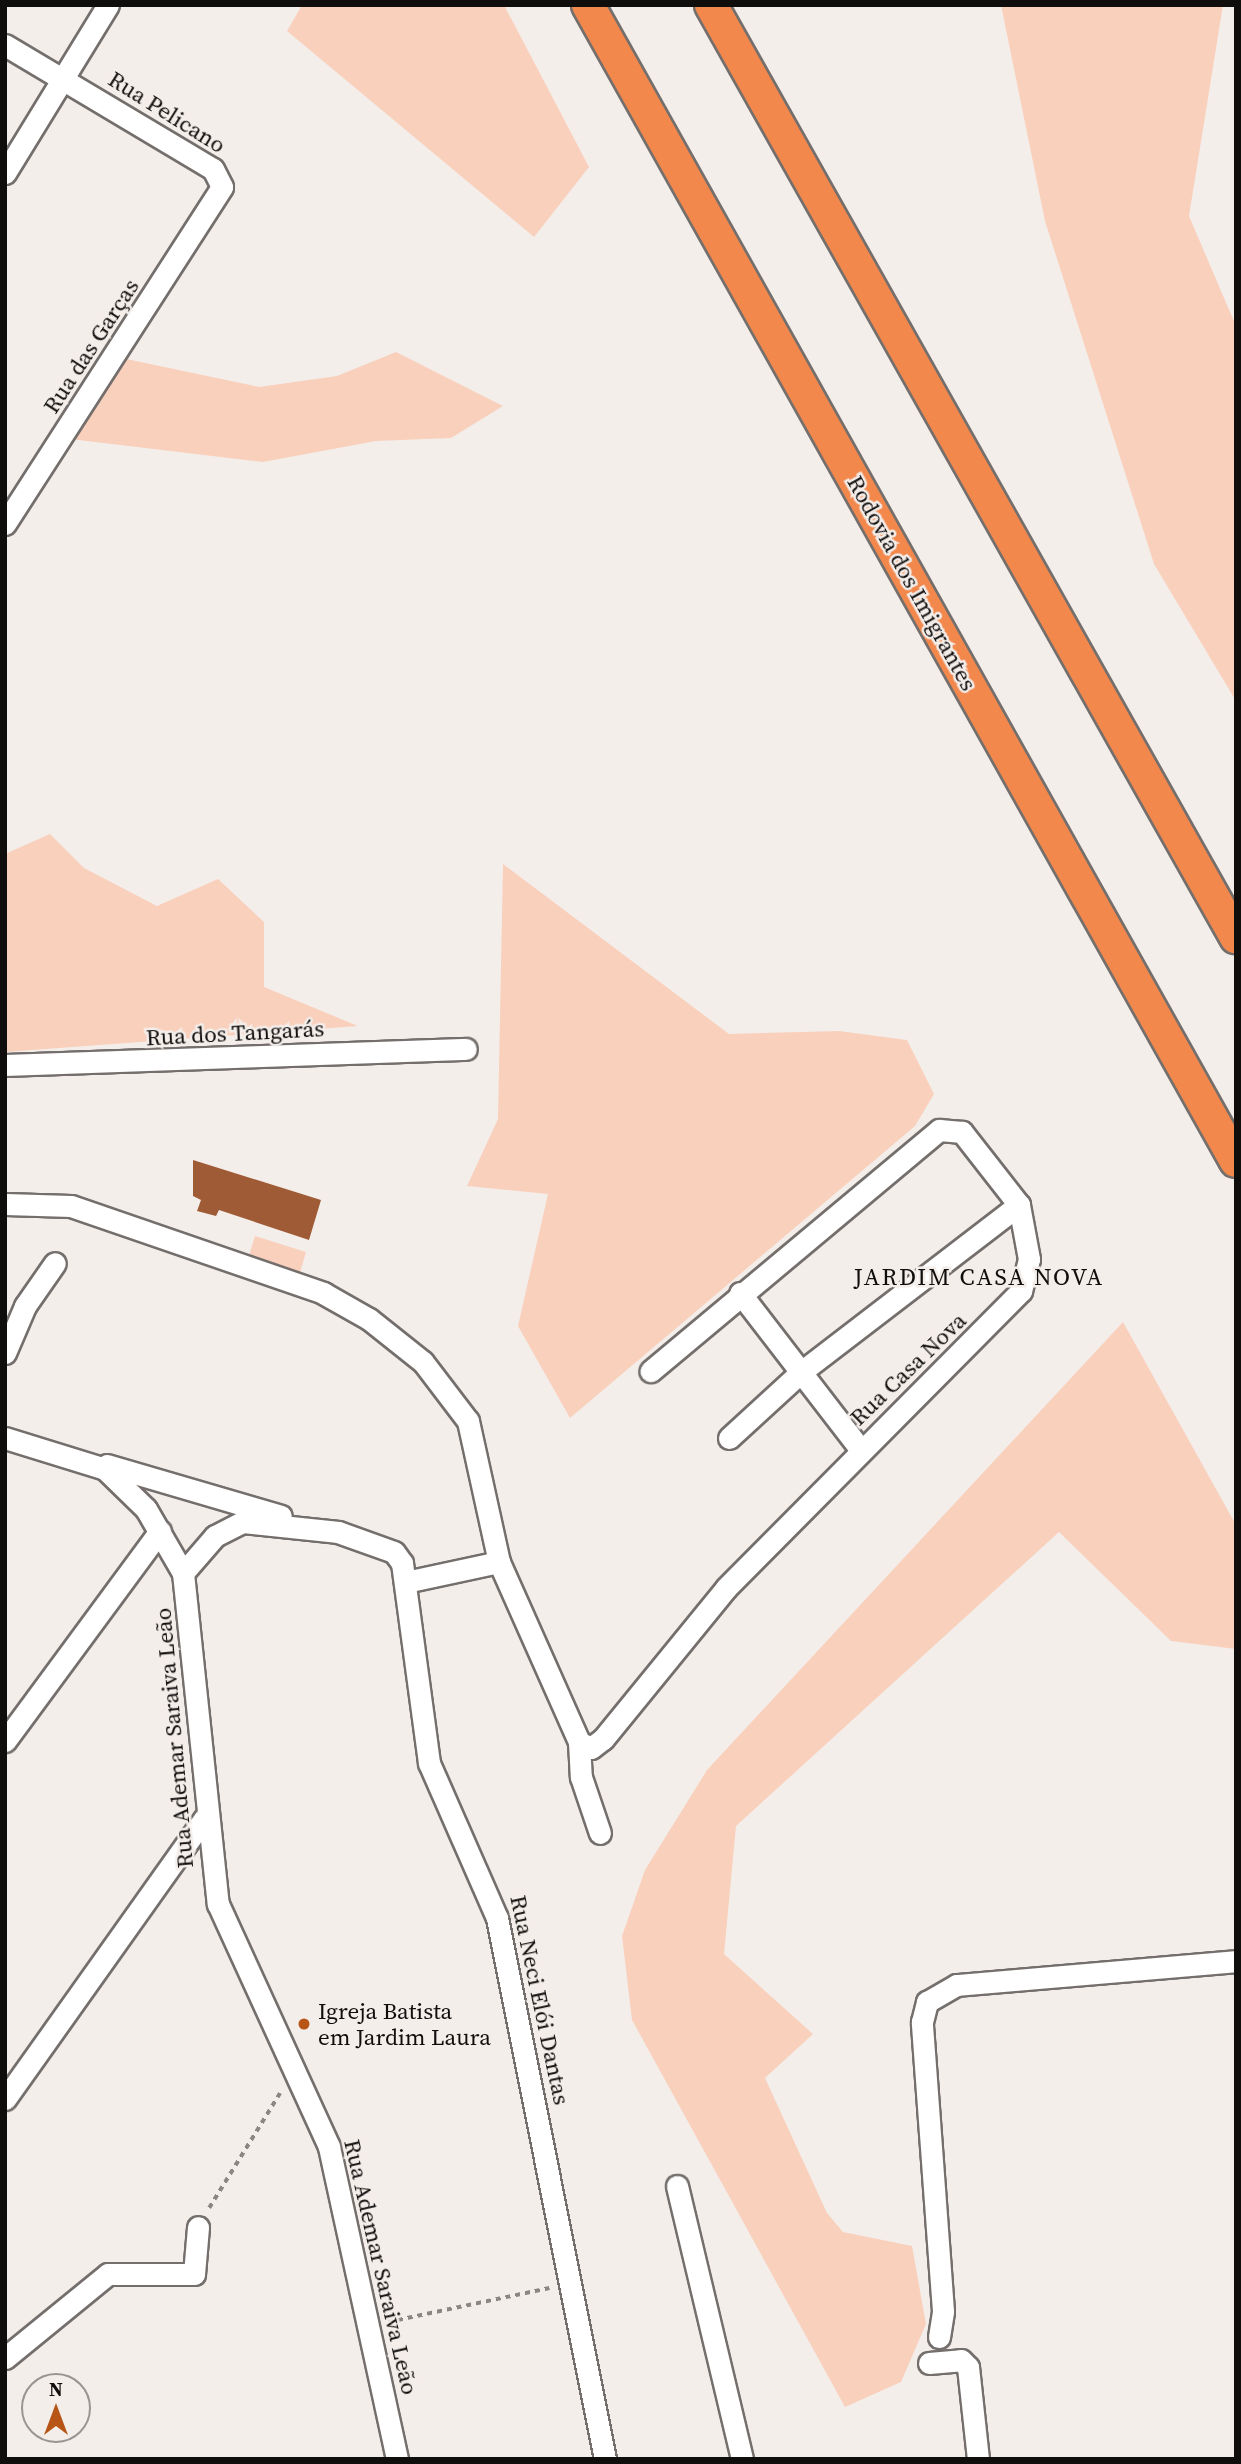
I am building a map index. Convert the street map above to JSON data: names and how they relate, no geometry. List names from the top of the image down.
{
  "streets": {
    "highway": ["Rodovia dos Imigrantes"],
    "street": [
      "Rua Pelicano",
      "Rua das Garças",
      "Rua dos Tangarás",
      "Rua Casa Nova",
      "Rua Ademar Saraiva Leão",
      "Rua Neci Elói Dantas"
    ]
  },
  "crossings": [
    ["Rua Pelicano", "Rua das Garças"]
  ],
  "districts": ["JARDIM CASA NOVA"],
  "places": ["Igreja Batista em Jardim Laura"],
  "north": "top"
}
